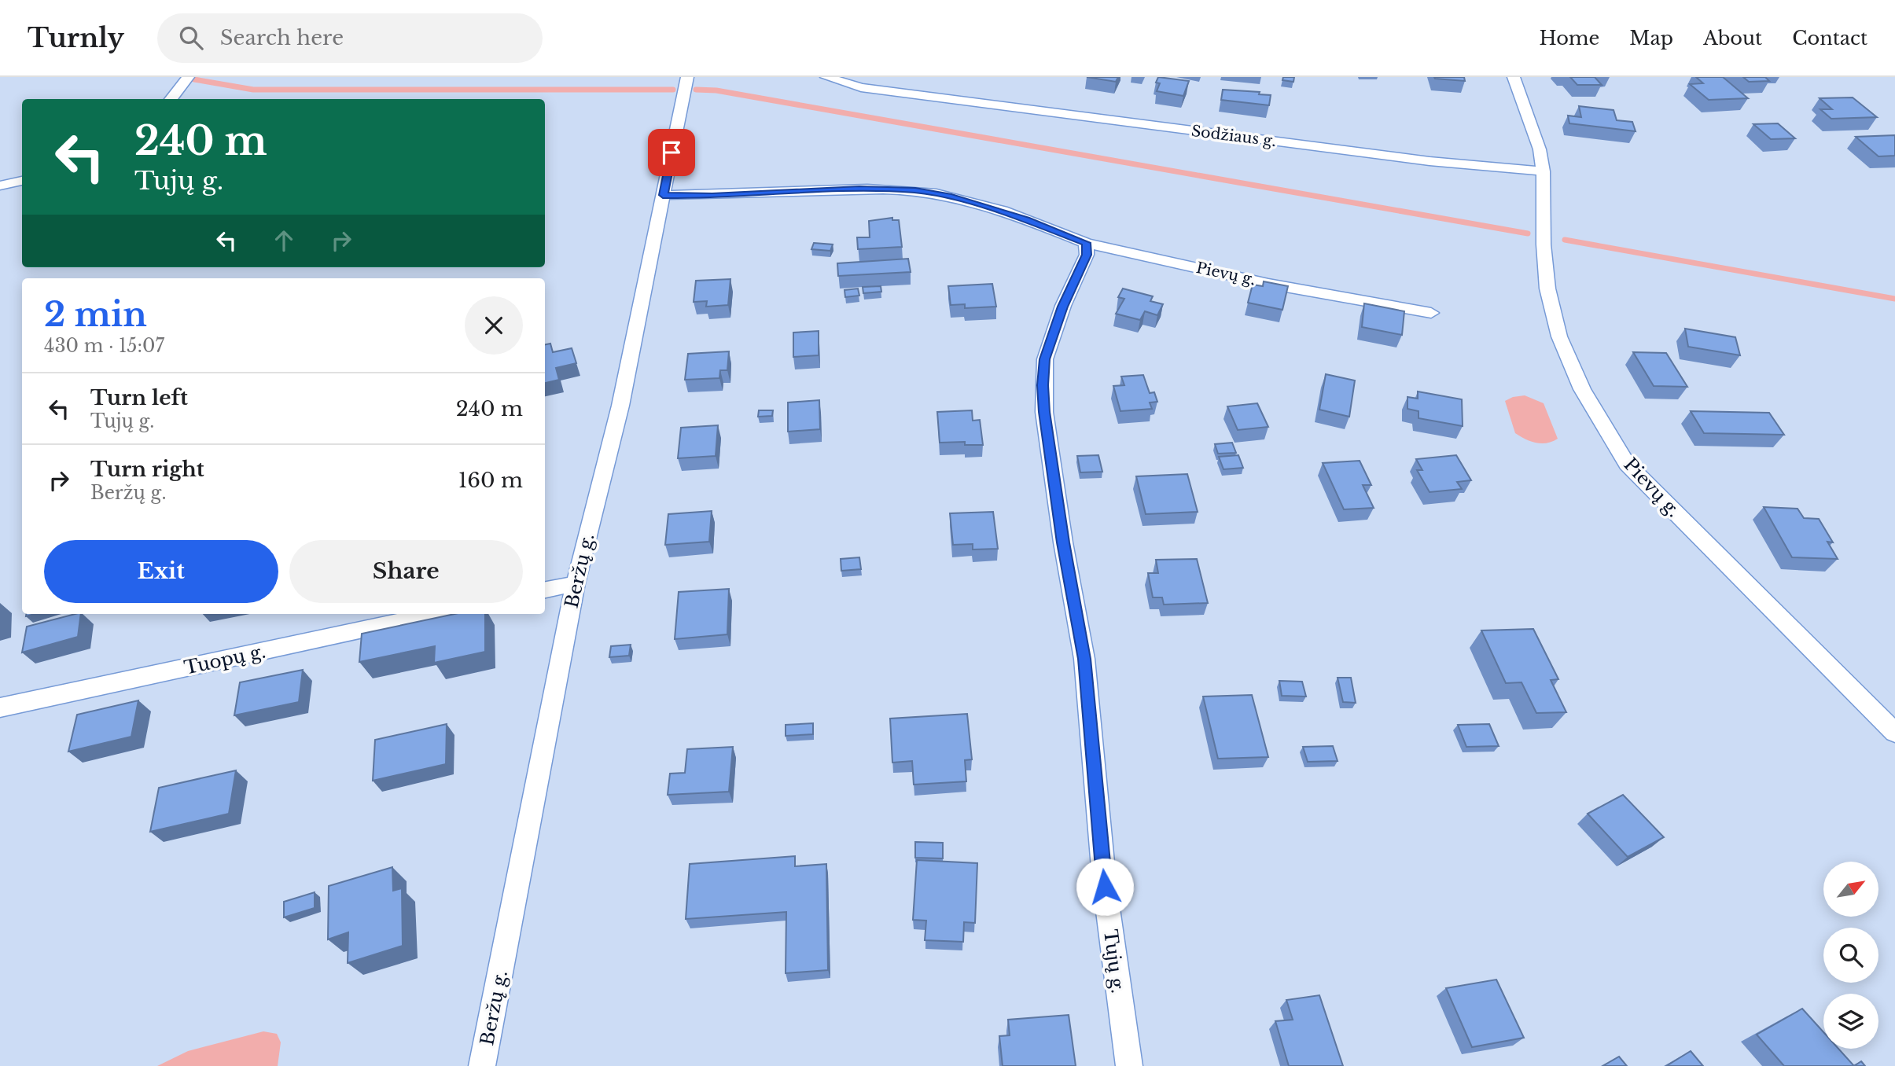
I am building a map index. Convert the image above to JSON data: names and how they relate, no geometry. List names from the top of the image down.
{
  "streets": {
    "street": [
      "Sodžiaus g.",
      "Pievų g.",
      "Beržų g.",
      "Tuopų g.",
      "Tujų g."
    ]
  },
  "crossings": [
    ["Sodžiaus g.", "Pievų g."],
    ["Pievų g.", "Tujų g."]
  ],
  "north": "top right",
  "page": {
    "header": "Turnly",
    "search": "Search here",
    "nav": [
      "Home",
      "Map",
      "About",
      "Contact"
    ],
    "turn": ["240 m", "Tujų g."],
    "heading": ["2 min", "430 m · 15:07"],
    "list": [
      {
        "name": "Turn left",
        "note": "Tujų g.",
        "value": "240 m"
      },
      {
        "name": "Turn right",
        "note": "Beržų g.",
        "value": "160 m"
      }
    ],
    "buttons": ["Exit", "Share"]
  }
}
